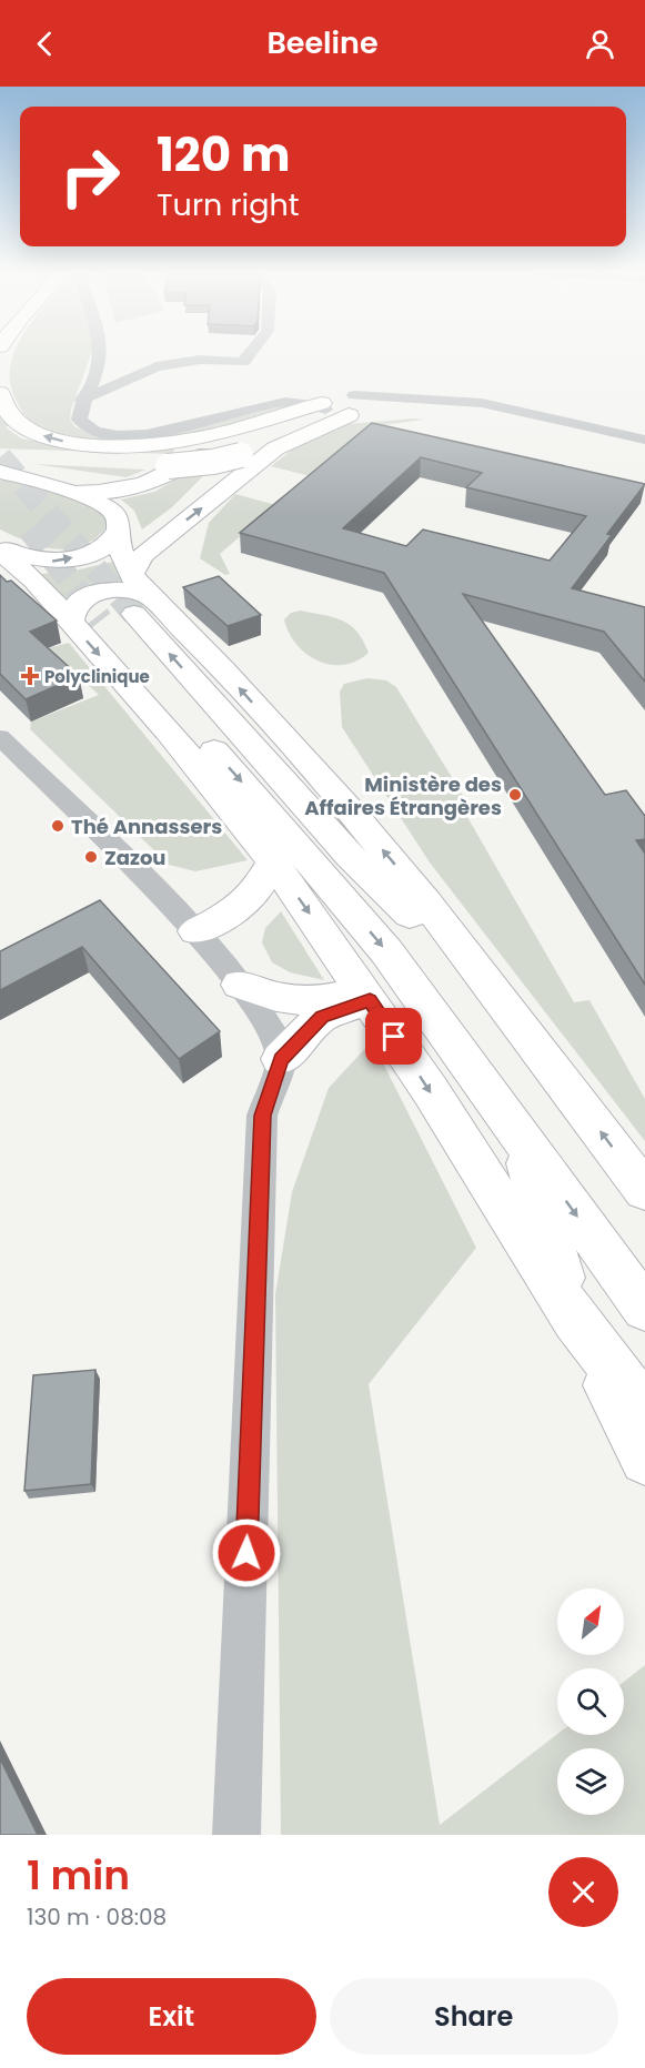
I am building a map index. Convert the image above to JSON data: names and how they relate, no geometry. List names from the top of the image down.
{
  "places": {
    "health": ["Polyclinique"],
    "other": ["Ministère des Affaires Étrangères", "Thé Annassers", "Zazou"]
  },
  "north": "top right",
  "page": {
    "header": "Beeline",
    "turn": ["120 m", "Turn right"],
    "heading": ["1 min", "130 m · 08:08"],
    "buttons": ["Exit", "Share"]
  }
}
